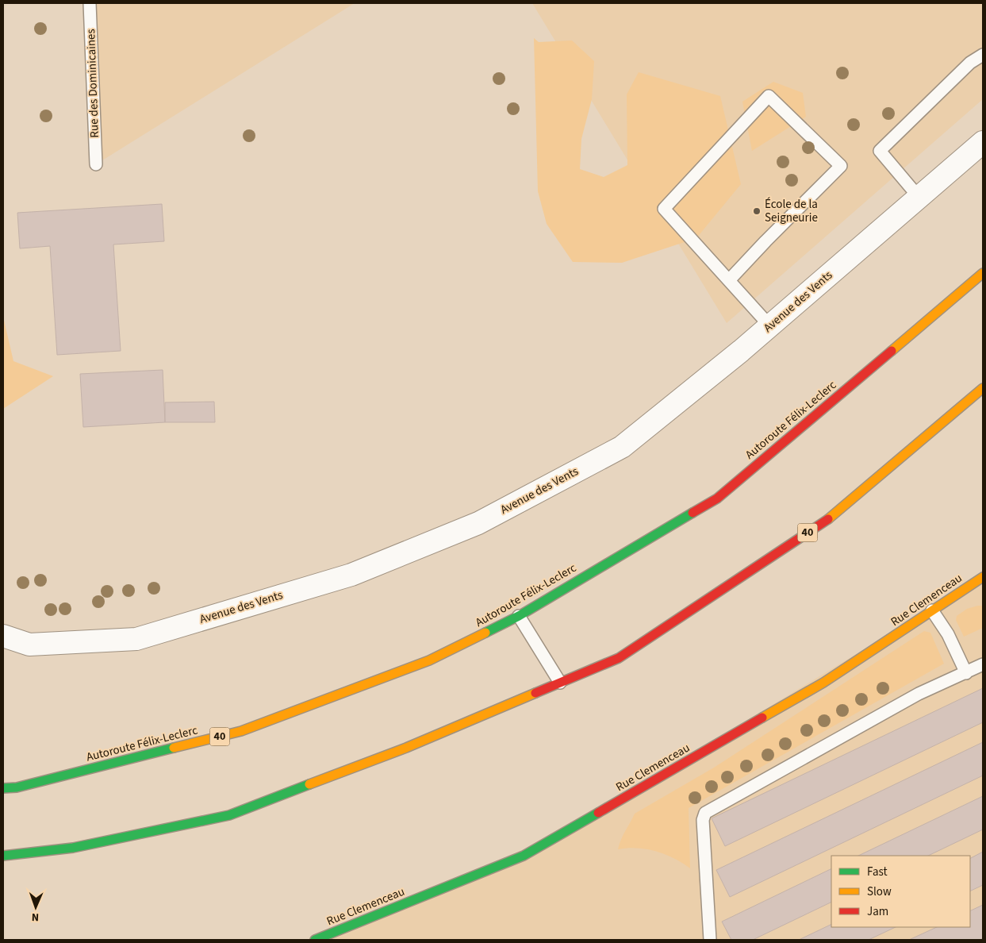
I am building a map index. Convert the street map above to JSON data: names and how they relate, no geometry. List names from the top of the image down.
{
  "streets": {
    "main road": ["Autoroute Félix-Leclerc", "40", "Rue Clemenceau"],
    "street": ["Avenue des Vents"],
    "lane": ["Rue des Dominicaines"]
  },
  "places": ["École de la Seigneurie"],
  "legend": ["Fast", "Slow", "Jam"],
  "north": "bottom"
}
